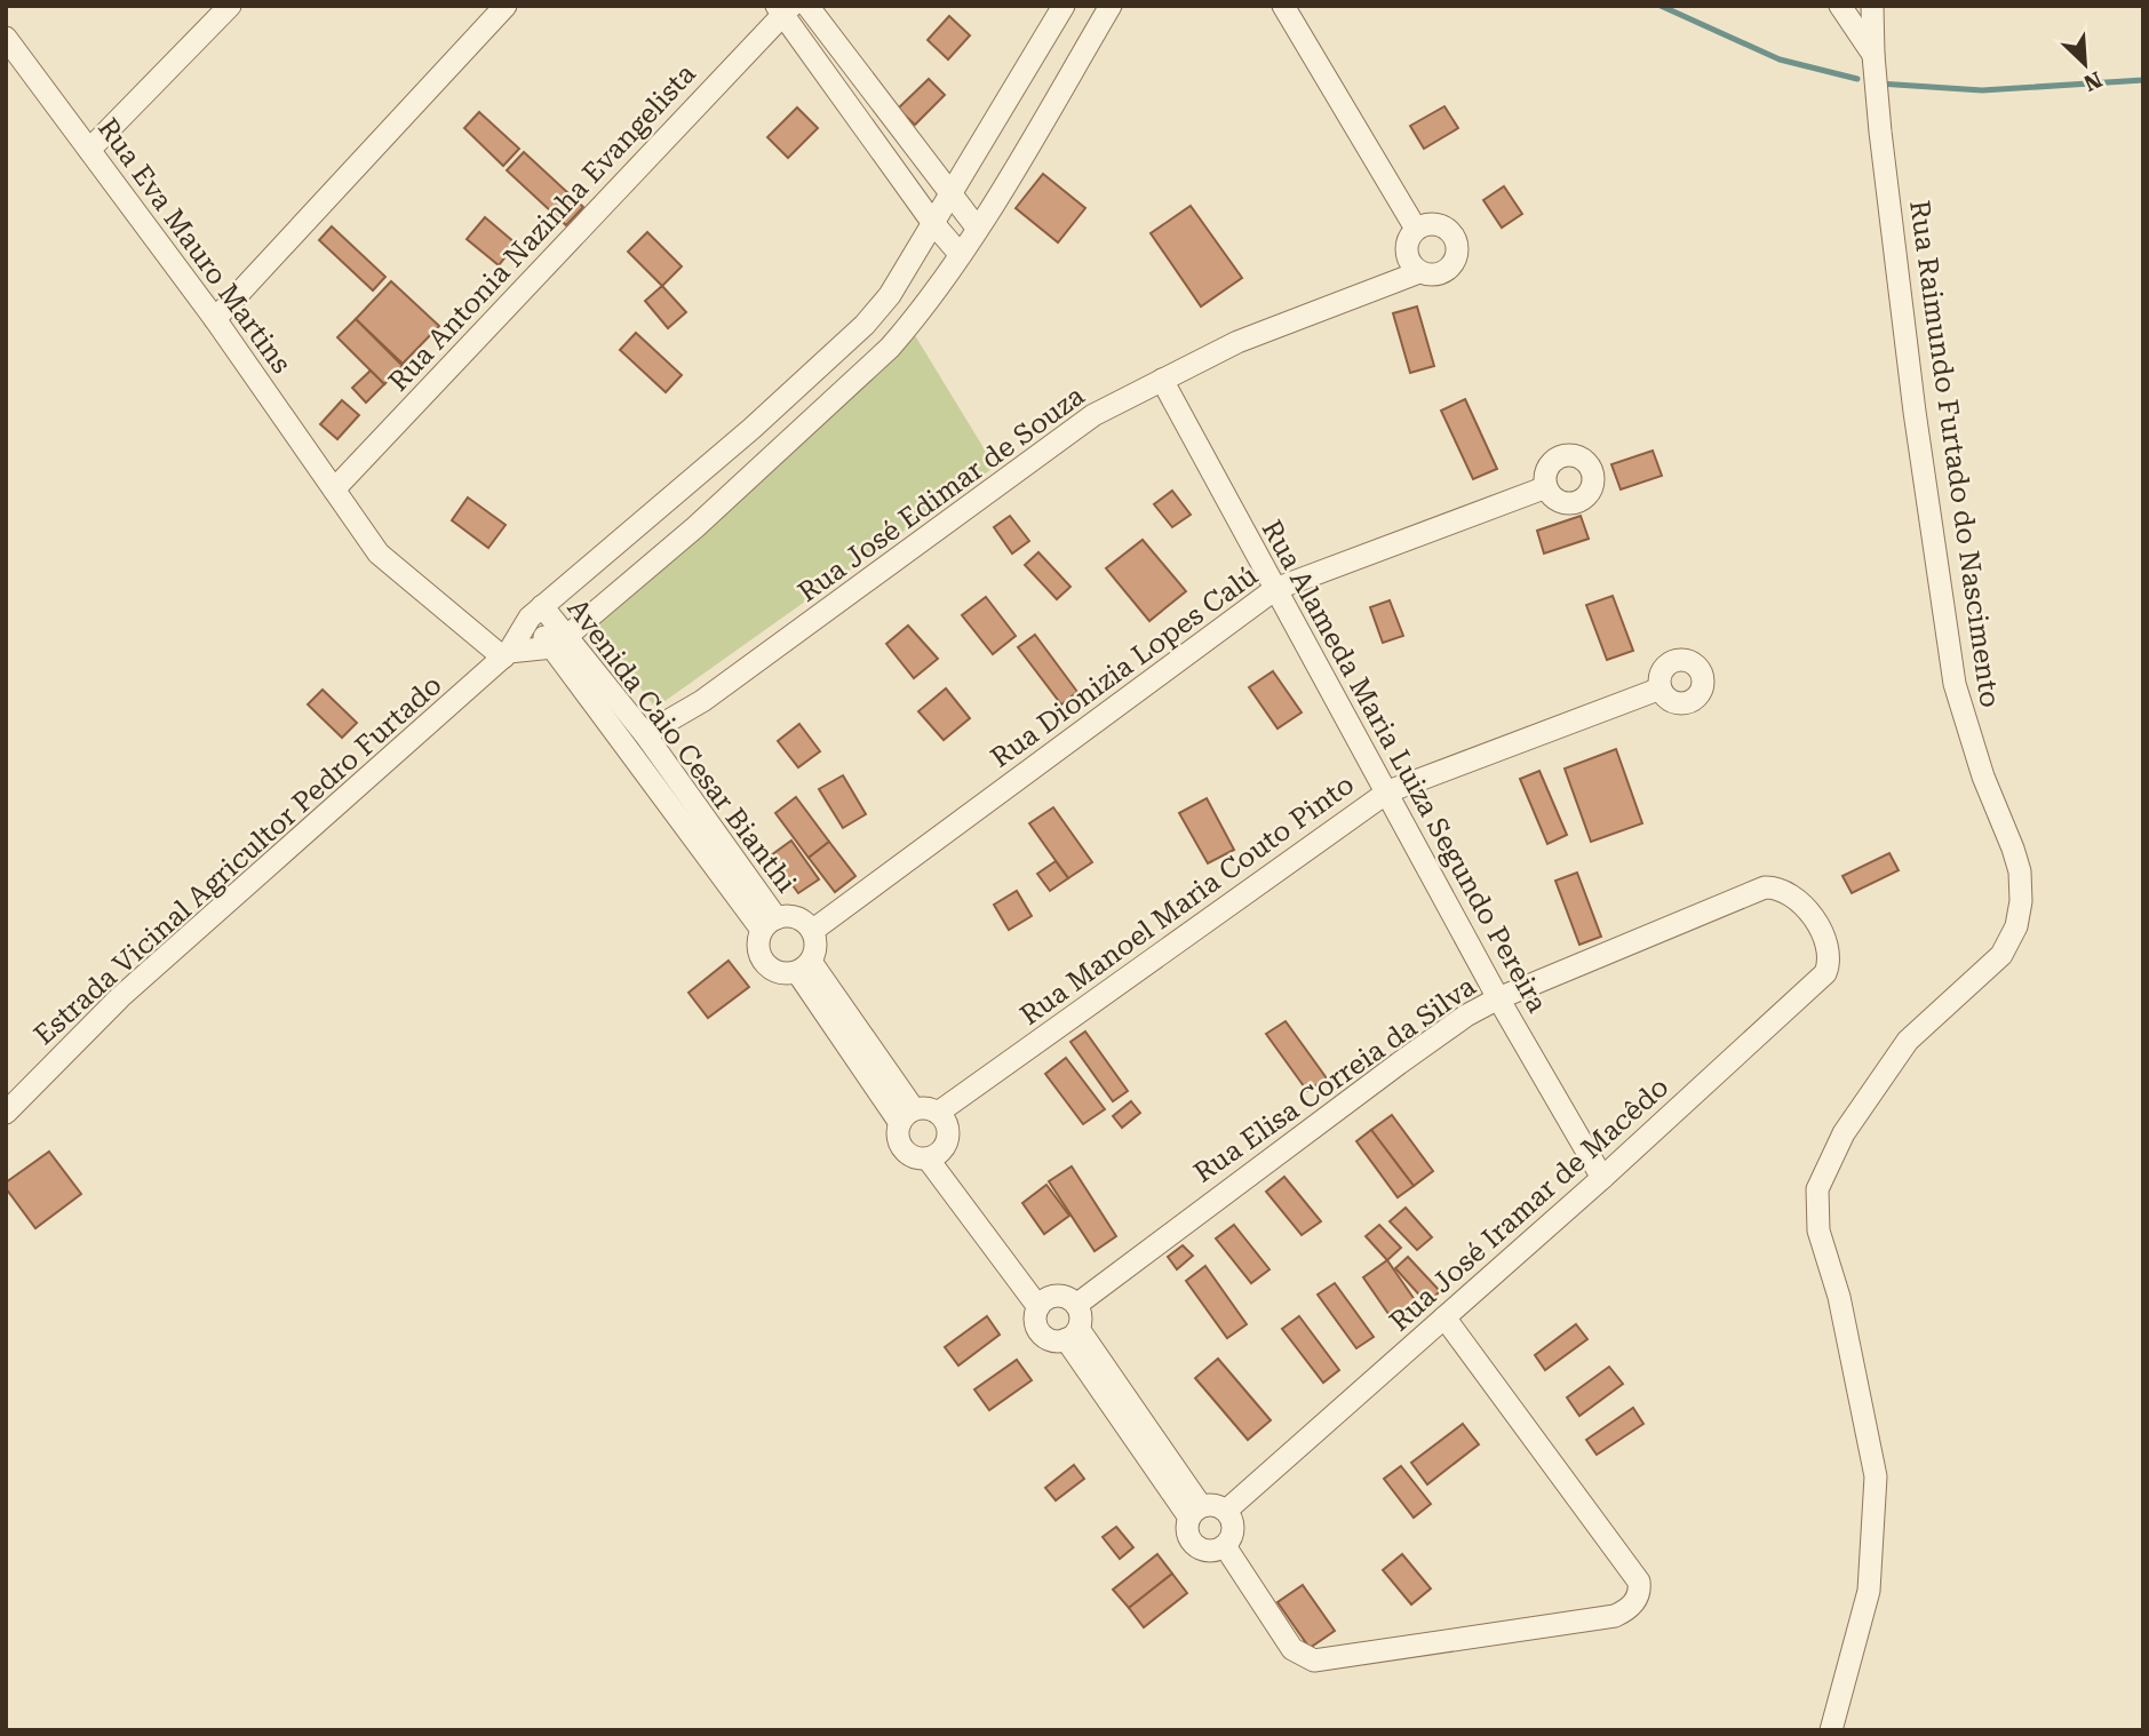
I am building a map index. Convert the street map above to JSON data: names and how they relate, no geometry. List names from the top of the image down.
{
  "streets": {
    "street": [
      "Rua Antonia Nazinha Evangelista",
      "Rua Eva Mauro Martins",
      "Rua Raimundo Furtado do Nascimento",
      "Rua José Edimar de Souza",
      "Rua Dionizia Lopes Calú",
      "Avenida Caio Cesar Bianthi",
      "Rua Alameda Maria Luiza Segundo Pereira",
      "Estrada Vicinal Agricultor Pedro Furtado",
      "Rua Manoel Maria Couto Pinto",
      "Rua Elisa Correia da Silva",
      "Rua José Iramar de Macêdo"
    ]
  },
  "crossings": [
    ["Rua Antonia Nazinha Evangelista", "Rua Eva Mauro Martins"],
    ["Rua Eva Mauro Martins", "Estrada Vicinal Agricultor Pedro Furtado"],
    ["Rua José Edimar de Souza", "Avenida Caio Cesar Bianthi"],
    ["Rua José Edimar de Souza", "Rua Alameda Maria Luiza Segundo Pereira"],
    ["Rua Dionizia Lopes Calú", "Avenida Caio Cesar Bianthi"],
    ["Rua Dionizia Lopes Calú", "Rua Alameda Maria Luiza Segundo Pereira"],
    ["Avenida Caio Cesar Bianthi", "Estrada Vicinal Agricultor Pedro Furtado"],
    ["Rua Alameda Maria Luiza Segundo Pereira", "Rua Manoel Maria Couto Pinto"],
    ["Rua Alameda Maria Luiza Segundo Pereira", "Rua Elisa Correia da Silva"],
    ["Rua Alameda Maria Luiza Segundo Pereira", "Rua José Iramar de Macêdo"],
    ["Rua Elisa Correia da Silva", "Rua José Iramar de Macêdo"]
  ],
  "north": "bottom right"
}
